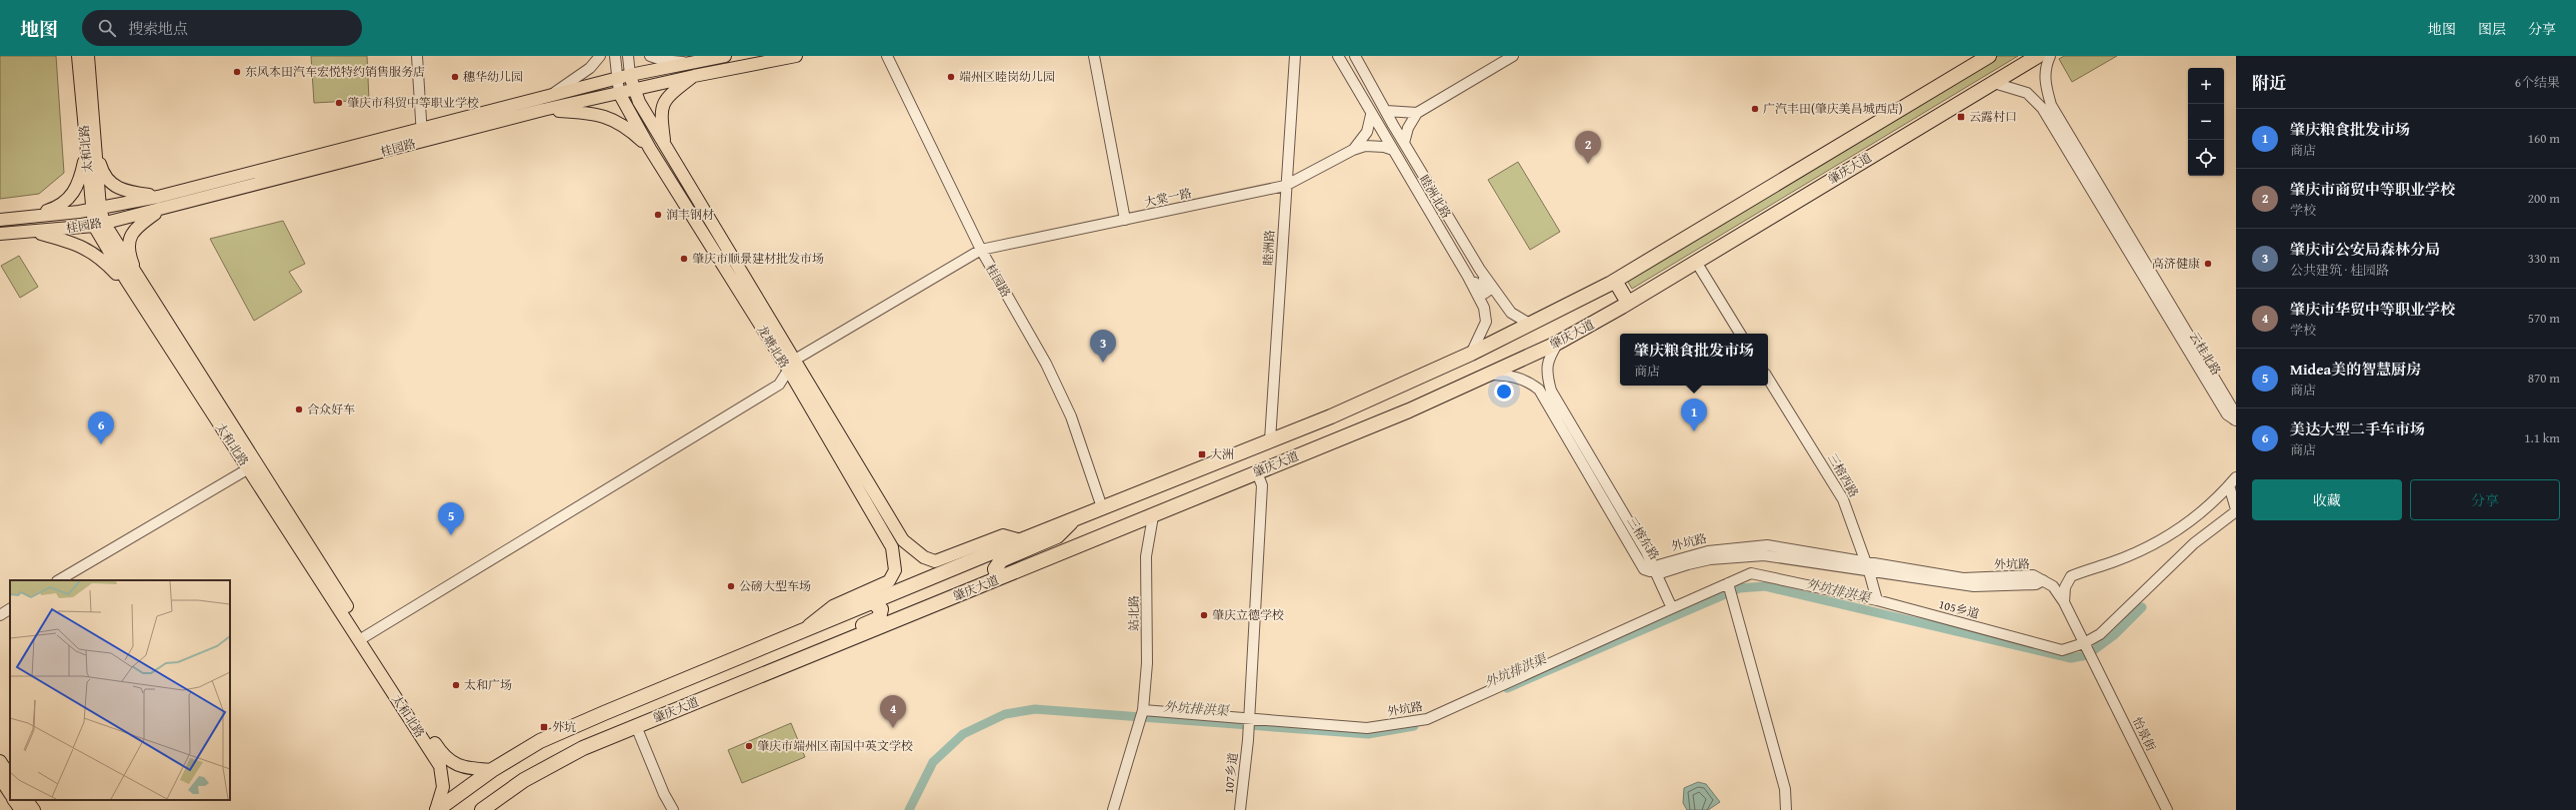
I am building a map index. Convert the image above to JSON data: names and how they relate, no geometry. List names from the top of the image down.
{
  "streets": {
    "highway": ["肇庆大道"],
    "main road": ["桂园路", "太和北路", "龙塘北路"],
    "street": [
      "睦洲北路",
      "大棠一路",
      "睦洲路",
      "云桂北路",
      "三榕西路",
      "三榕东路",
      "外坑路",
      "105乡道",
      "站北路",
      "怡景街",
      "107乡道"
    ]
  },
  "crossings": [
    ["桂园路", "太和北路"],
    ["桂园路", "肇庆大道"],
    ["桂园路", "大棠一路"],
    ["桂园路", "龙塘北路"],
    ["太和北路", "肇庆大道"],
    ["肇庆大道", "睦洲北路"],
    ["肇庆大道", "睦洲路"],
    ["肇庆大道", "龙塘北路"],
    ["肇庆大道", "三榕东路"],
    ["肇庆大道", "站北路"],
    ["肇庆大道", "107乡道"],
    ["大棠一路", "睦洲路"],
    ["大棠一路", "龙塘北路"],
    ["三榕西路", "外坑路"],
    ["三榕西路", "105乡道"],
    ["三榕东路", "外坑路"],
    ["外坑路", "105乡道"],
    ["外坑路", "站北路"],
    ["外坑路", "怡景街"],
    ["外坑路", "107乡道"],
    ["105乡道", "怡景街"]
  ],
  "water": ["外坑排洪渠"],
  "places": {
    "other": [
      "东风本田汽车宏悦特约销售服务店",
      "穗华幼儿园",
      "端州区睦岗幼儿园",
      "肇庆市科贸中等职业学校",
      "广汽丰田(肇庆美昌城西店)",
      "润丰钢材",
      "肇庆市顺景建材批发市场",
      "高济健康",
      "合众好车",
      "公磅大型车场",
      "肇庆立德学校",
      "太和广场",
      "肇庆市端州区南国中英文学校"
    ],
    "transit": ["云露村口", "大洲", "外坑"]
  },
  "page": {
    "header": "地图",
    "search": "搜索地点",
    "nav": ["地图", "图层", "分享"],
    "heading": ["附近", "6个结果"],
    "map_buttons": ["+", "−"],
    "list": [
      {
        "mark": "1",
        "name": "肇庆粮食批发市场",
        "note": "商店",
        "value": "160 m"
      },
      {
        "mark": "2",
        "name": "肇庆市商贸中等职业学校",
        "note": "学校",
        "value": "200 m"
      },
      {
        "mark": "3",
        "name": "肇庆市公安局森林分局",
        "note": "公共建筑 · 桂园路",
        "value": "330 m"
      },
      {
        "mark": "4",
        "name": "肇庆市华贸中等职业学校",
        "note": "学校",
        "value": "570 m"
      },
      {
        "mark": "5",
        "name": "Midea美的智慧厨房",
        "note": "商店",
        "value": "870 m"
      },
      {
        "mark": "6",
        "name": "美达大型二手车市场",
        "note": "商店",
        "value": "1.1 km"
      }
    ],
    "pins": [
      "2",
      "3",
      "1",
      "6",
      "5",
      "4"
    ],
    "popup": ["肇庆粮食批发市场", "商店"],
    "buttons": ["收藏", "分享"]
  }
}
